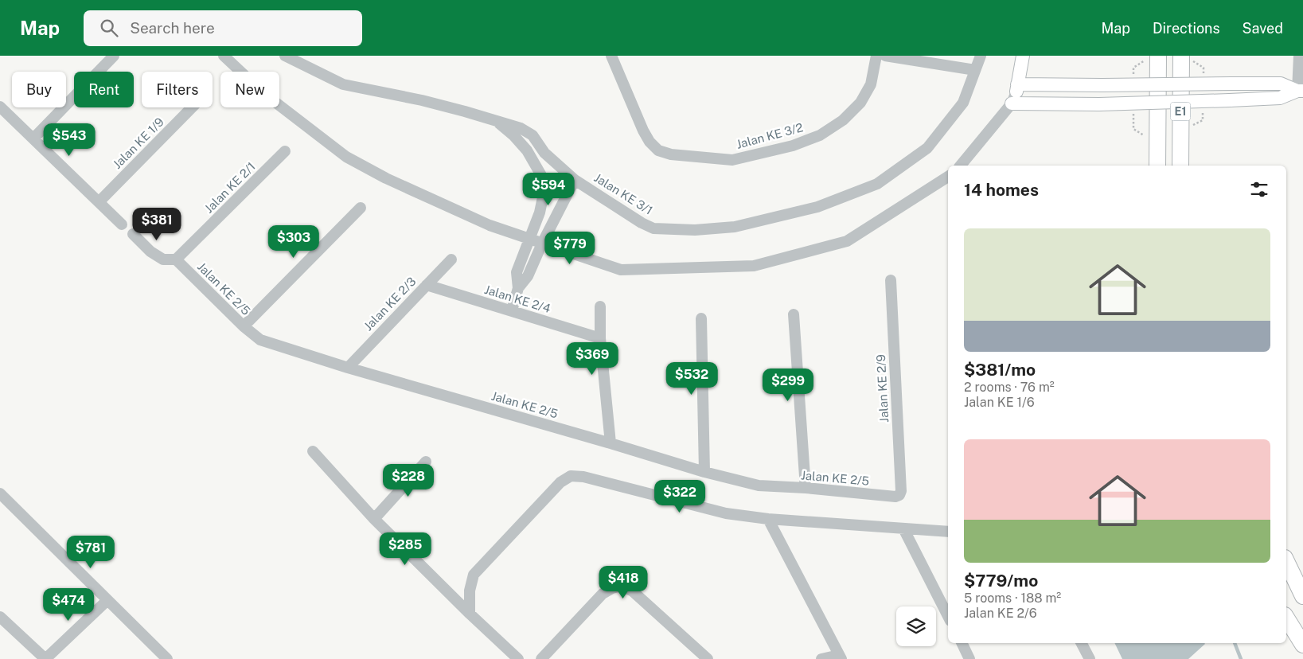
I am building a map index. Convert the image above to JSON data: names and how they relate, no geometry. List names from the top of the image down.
{
  "streets": {
    "highway": ["E1"],
    "street": [
      "Jalan KE 3/2",
      "Jalan KE 1/9",
      "Jalan KE 2/1",
      "Jalan KE 3/1",
      "Jalan KE 2/5",
      "Jalan KE 2/4",
      "Jalan KE 2/3",
      "Jalan KE 2/9"
    ]
  },
  "crossings": [
    ["Jalan KE 2/1", "Jalan KE 2/5"],
    ["Jalan KE 2/5", "Jalan KE 2/3"],
    ["Jalan KE 2/5", "Jalan KE 2/9"],
    ["Jalan KE 2/4", "Jalan KE 2/3"]
  ],
  "page": {
    "header": "Map",
    "search": "Search here",
    "nav": ["Map", "Directions", "Saved"],
    "chip": [
      "Buy",
      "Rent",
      "Filters",
      "New"
    ],
    "price": [
      "$543",
      "$594",
      "$381",
      "$303",
      "$779",
      "$369",
      "$532",
      "$299",
      "$228",
      "$322",
      "$285",
      "$781",
      "$418",
      "$474"
    ],
    "heading": "14 homes",
    "list": [
      {
        "name": "$381/mo",
        "note": "2 rooms · 76 m² · Jalan KE 1/6"
      },
      {
        "name": "$779/mo",
        "note": "5 rooms · 188 m² · Jalan KE 2/6"
      }
    ]
  }
}
